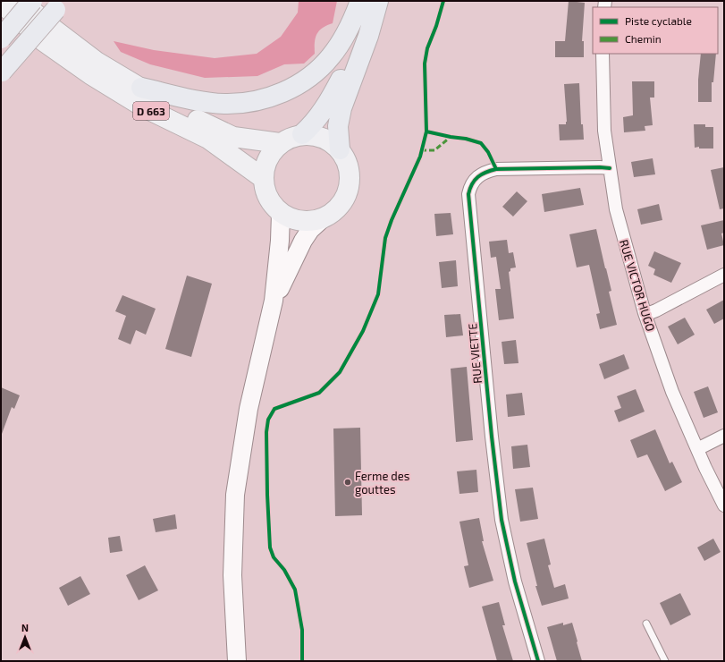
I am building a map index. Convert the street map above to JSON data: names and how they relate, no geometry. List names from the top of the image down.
{
  "streets": {
    "main road": ["D 663"],
    "street": ["RUE VICTOR HUGO", "RUE VIETTE"]
  },
  "crossings": [
    ["RUE VICTOR HUGO", "RUE VIETTE"]
  ],
  "places": ["Ferme des gouttes"],
  "legend": ["Piste cyclable", "Chemin"],
  "north": "top"
}
